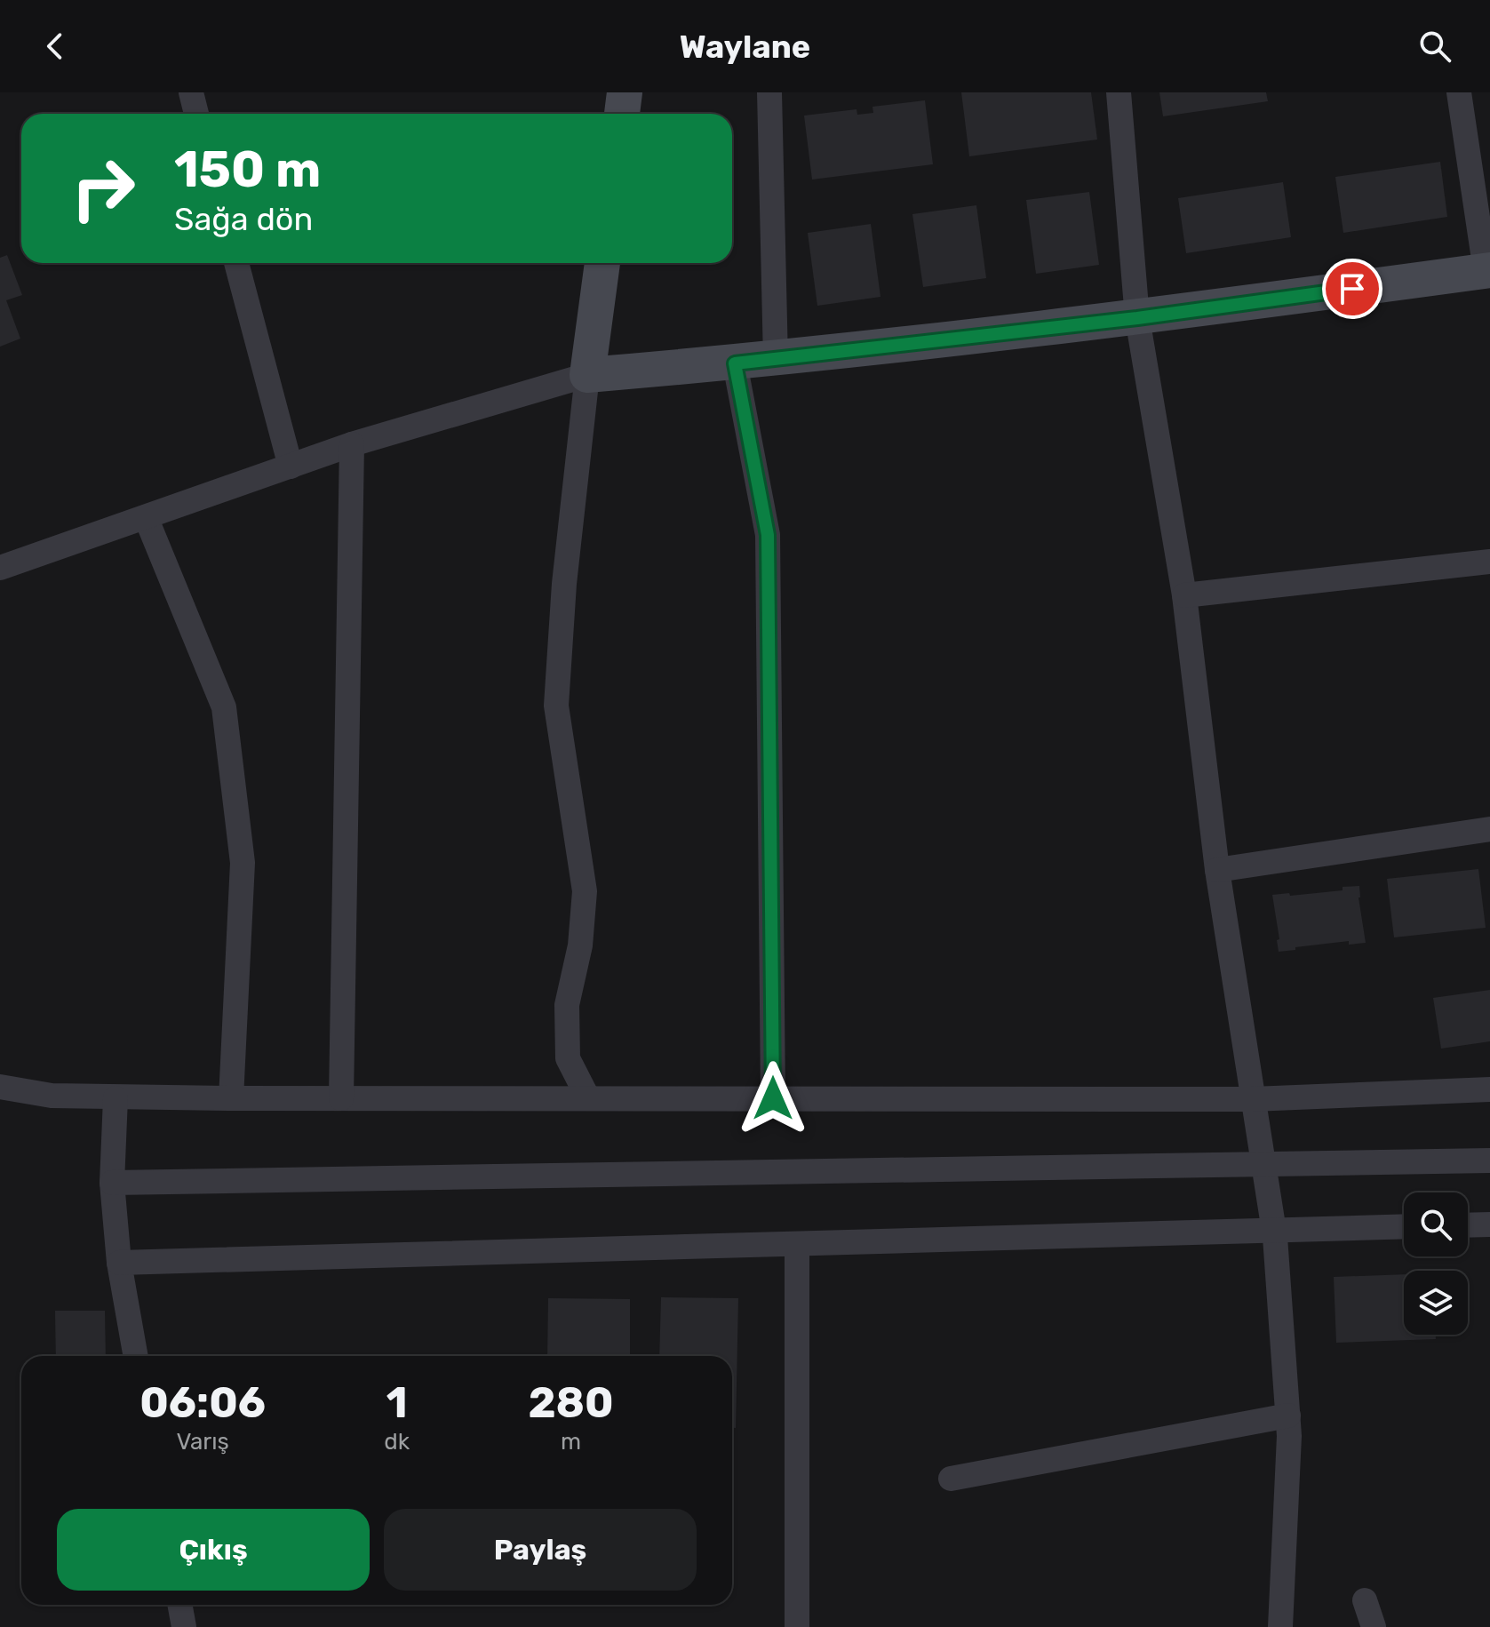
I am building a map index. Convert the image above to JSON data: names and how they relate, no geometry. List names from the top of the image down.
{
  "page": {
    "header": "Waylane",
    "turn": ["150 m", "Sağa dön"],
    "eta": [
      "06:06",
      "Varış",
      "1",
      "dk",
      "280",
      "m"
    ],
    "buttons": ["Çıkış", "Paylaş"]
  }
}
